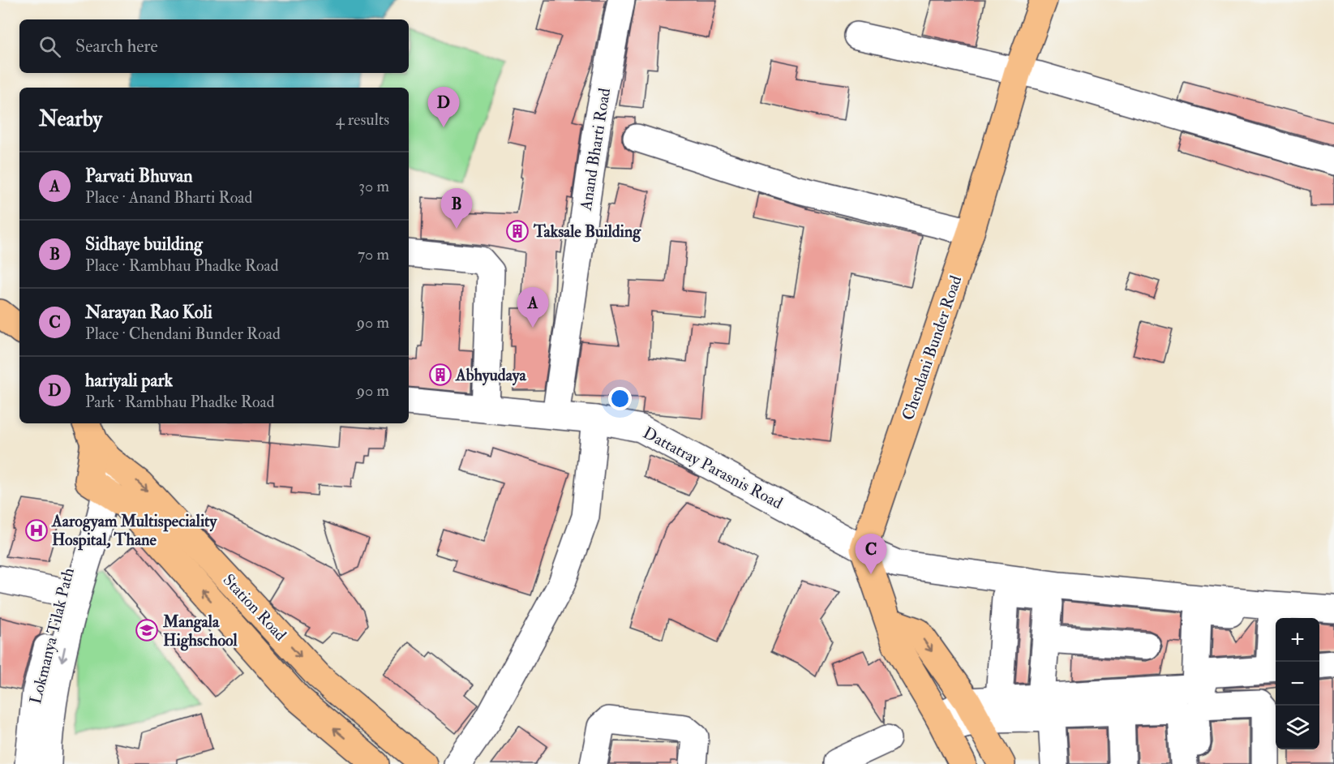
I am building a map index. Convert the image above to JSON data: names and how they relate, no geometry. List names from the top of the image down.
{
  "streets": {
    "main road": ["Chendani Bunder Road", "Station Road"],
    "street": ["Anand Bharti Road", "Dattatray Parasnis Road", "Lokmanya Tilak Path"]
  },
  "crossings": [
    ["Anand Bharti Road", "Dattatray Parasnis Road"],
    ["Chendani Bunder Road", "Dattatray Parasnis Road"],
    ["Station Road", "Lokmanya Tilak Path"]
  ],
  "places": {
    "building": ["Taksale Building", "Abhyudaya"],
    "hospital": ["Aarogyam Multispeciality Hospital, Thane"],
    "school or university": ["Mangala Highschool"]
  },
  "page": {
    "search": "Search here",
    "pins": [
      "D",
      "B",
      "A",
      "C"
    ],
    "heading": ["Nearby", "4 results"],
    "list": [
      {
        "mark": "A",
        "name": "Parvati Bhuvan",
        "note": "Place · Anand Bharti Road",
        "value": "30 m"
      },
      {
        "mark": "B",
        "name": "Sidhaye building",
        "note": "Place · Rambhau Phadke Road",
        "value": "70 m"
      },
      {
        "mark": "C",
        "name": "Narayan Rao Koli",
        "note": "Place · Chendani Bunder Road",
        "value": "90 m"
      },
      {
        "mark": "D",
        "name": "hariyali park",
        "note": "Park · Rambhau Phadke Road",
        "value": "90 m"
      }
    ],
    "map_buttons": ["+", "−"]
  }
}
